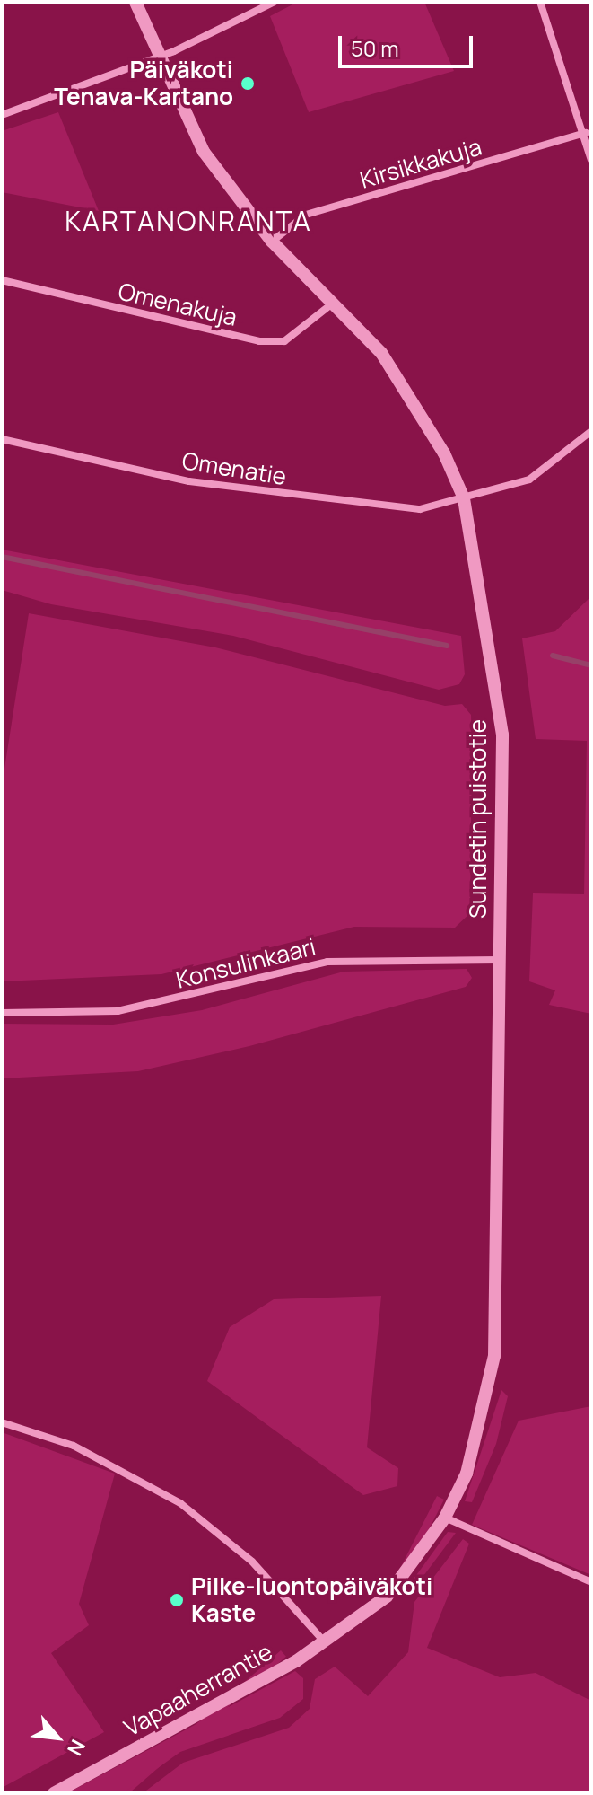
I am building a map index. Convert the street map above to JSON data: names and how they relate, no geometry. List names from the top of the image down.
{
  "streets": {
    "street": [
      "Kirsikkakuja",
      "Omenakuja",
      "Omenatie",
      "Sundetin puistotie",
      "Konsulinkaari",
      "Vapaaherrantie"
    ]
  },
  "crossings": [
    ["Kirsikkakuja", "Sundetin puistotie"],
    ["Omenakuja", "Sundetin puistotie"],
    ["Omenatie", "Sundetin puistotie"],
    ["Sundetin puistotie", "Konsulinkaari"],
    ["Sundetin puistotie", "Vapaaherrantie"]
  ],
  "districts": ["KARTANONRANTA"],
  "places": ["Päiväkoti Tenava-Kartano", "Pilke-luontopäiväkoti Kaste"],
  "scale_bar": "50 m",
  "north": "bottom right"
}
